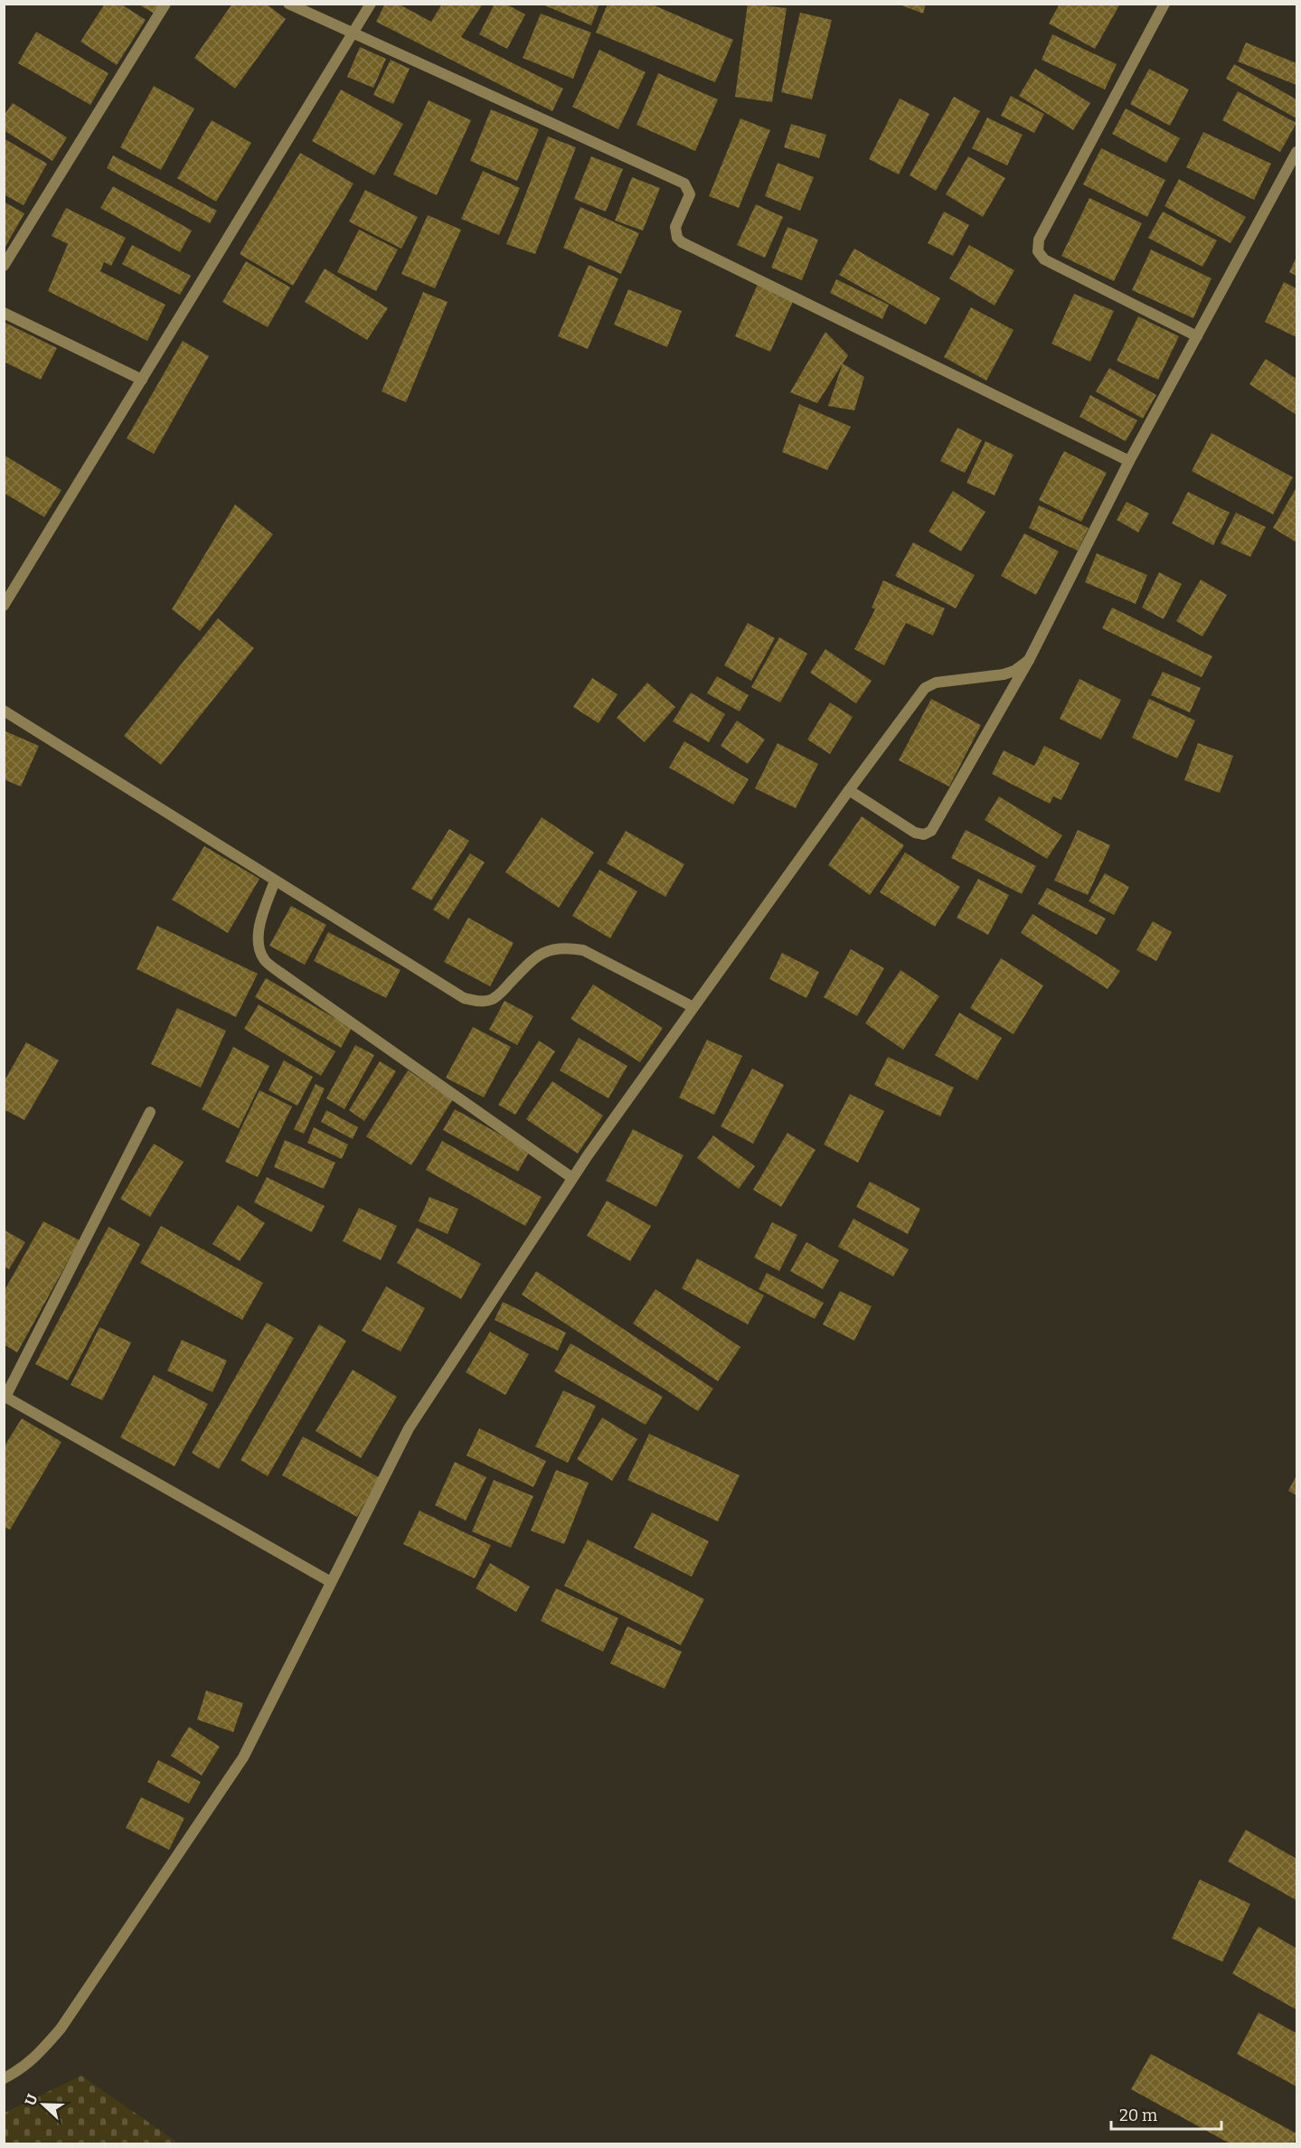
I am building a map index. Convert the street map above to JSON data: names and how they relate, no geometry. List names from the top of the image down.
{
  "scale_bar": "20 m",
  "north": "left"
}
